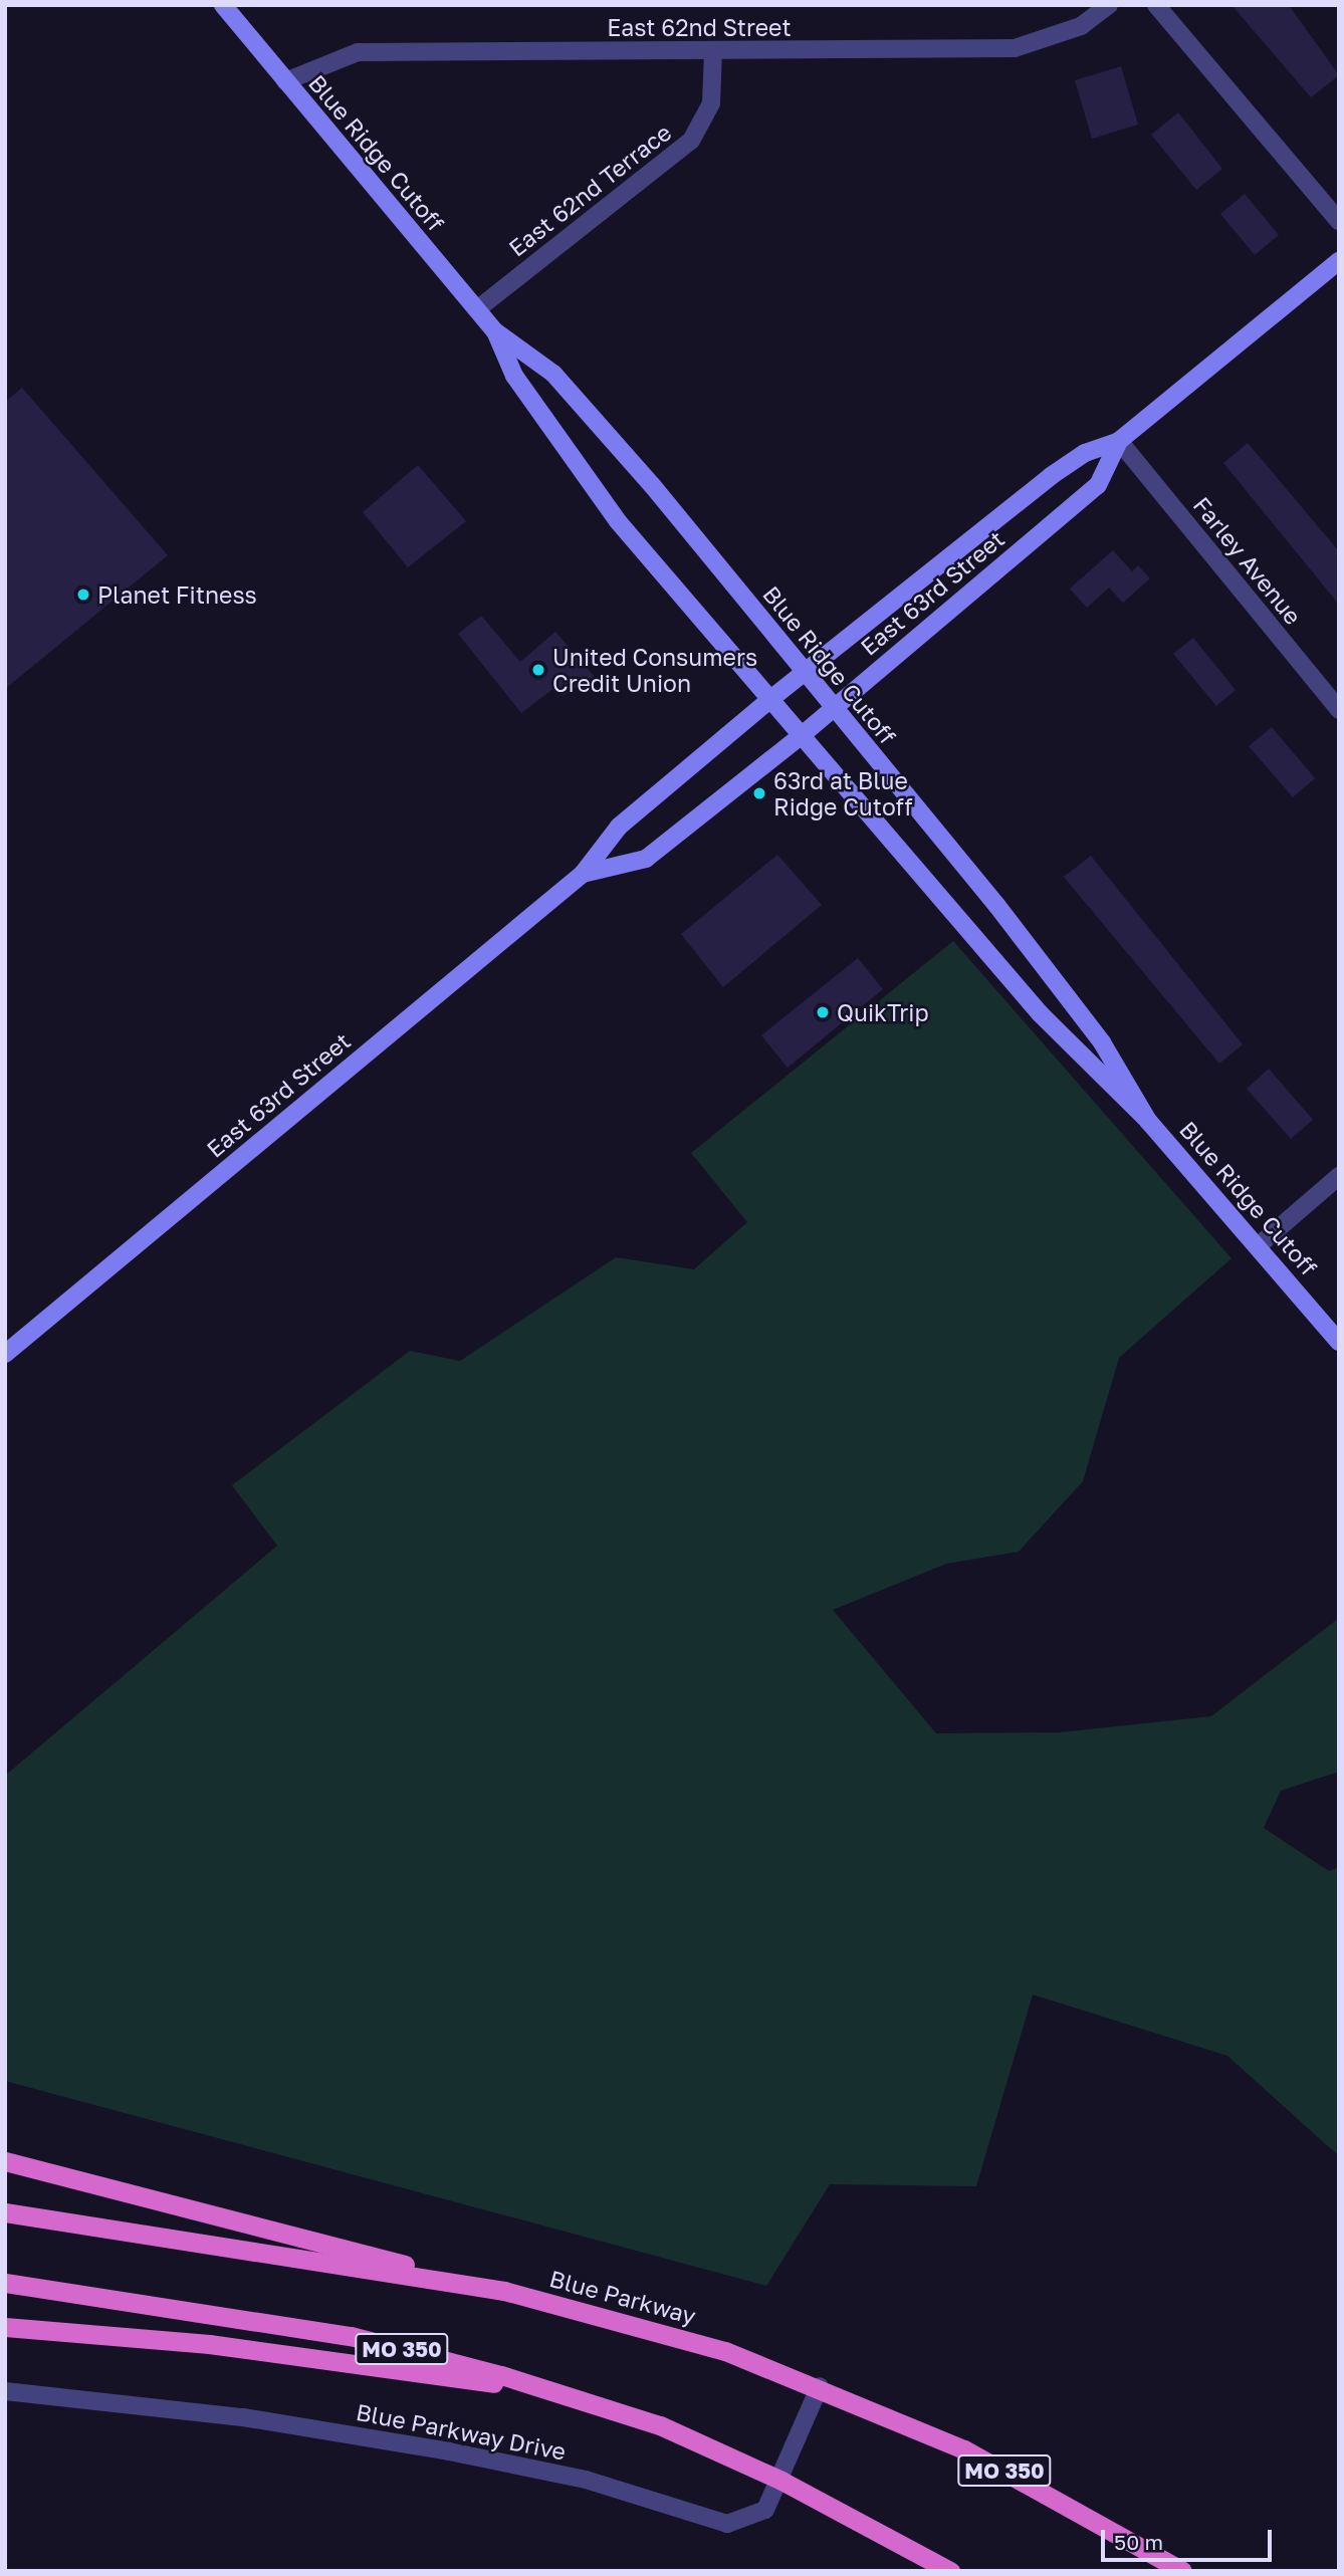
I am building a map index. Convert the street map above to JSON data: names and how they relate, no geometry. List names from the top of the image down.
{
  "streets": {
    "highway": ["Blue Parkway", "MO 350"],
    "main road": ["Blue Ridge Cutoff", "East 63rd Street"],
    "street": [
      "East 62nd Street",
      "East 62nd Terrace",
      "Farley Avenue",
      "Blue Parkway Drive"
    ]
  },
  "crossings": [
    ["East 62nd Street", "Blue Ridge Cutoff"],
    ["East 62nd Street", "East 62nd Terrace"],
    ["Blue Ridge Cutoff", "East 62nd Terrace"],
    ["Blue Ridge Cutoff", "East 63rd Street"],
    ["Farley Avenue", "East 63rd Street"],
    ["Blue Parkway", "Blue Parkway Drive"],
    ["MO 350", "Blue Parkway Drive"]
  ],
  "places": [
    "Planet Fitness",
    "United Consumers Credit Union",
    "63rd at Blue Ridge Cutoff",
    "QuikTrip"
  ],
  "scale_bar": "50 m"
}
